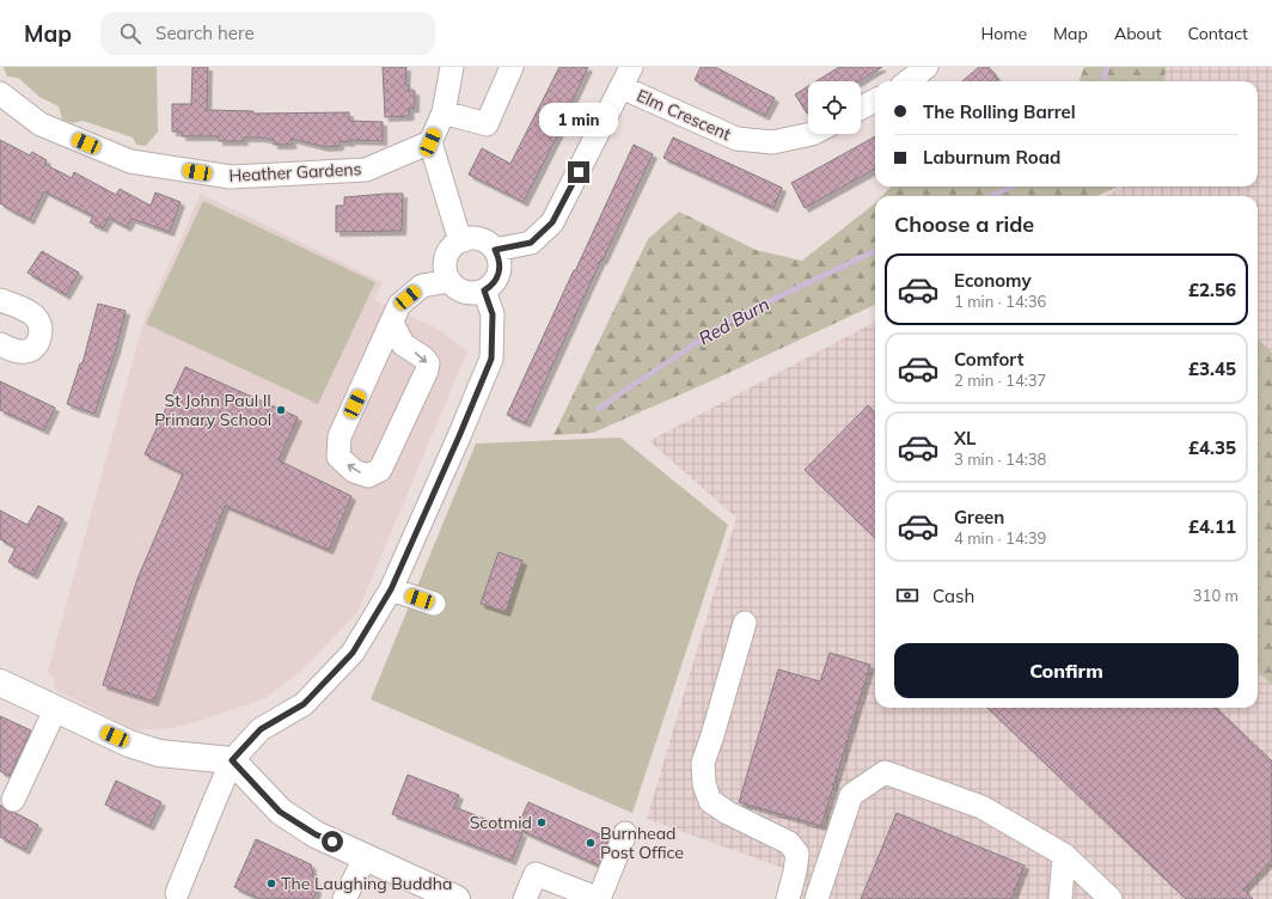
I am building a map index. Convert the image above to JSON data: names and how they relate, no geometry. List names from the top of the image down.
{
  "streets": {
    "street": ["Elm Crescent", "Heather Gardens"]
  },
  "water": ["Red Burn"],
  "places": [
    "St John Paul II Primary School",
    "Scotmid",
    "Burnhead Post Office",
    "The Laughing Buddha"
  ],
  "page": {
    "header": "Map",
    "search": "Search here",
    "nav": [
      "Home",
      "Map",
      "About",
      "Contact"
    ],
    "banner": ["The Rolling Barrel", "Laburnum Road"],
    "bubble": "1 min",
    "heading": "Choose a ride",
    "list": [
      {
        "name": "Economy",
        "note": "1 min · 14:36",
        "value": "£2.56"
      },
      {
        "name": "Comfort",
        "note": "2 min · 14:37",
        "value": "£3.45"
      },
      {
        "name": "XL",
        "note": "3 min · 14:38",
        "value": "£4.35"
      },
      {
        "name": "Green",
        "note": "4 min · 14:39",
        "value": "£4.11"
      }
    ],
    "pay": ["Cash", "310 m"],
    "buttons": "Confirm"
  }
}
